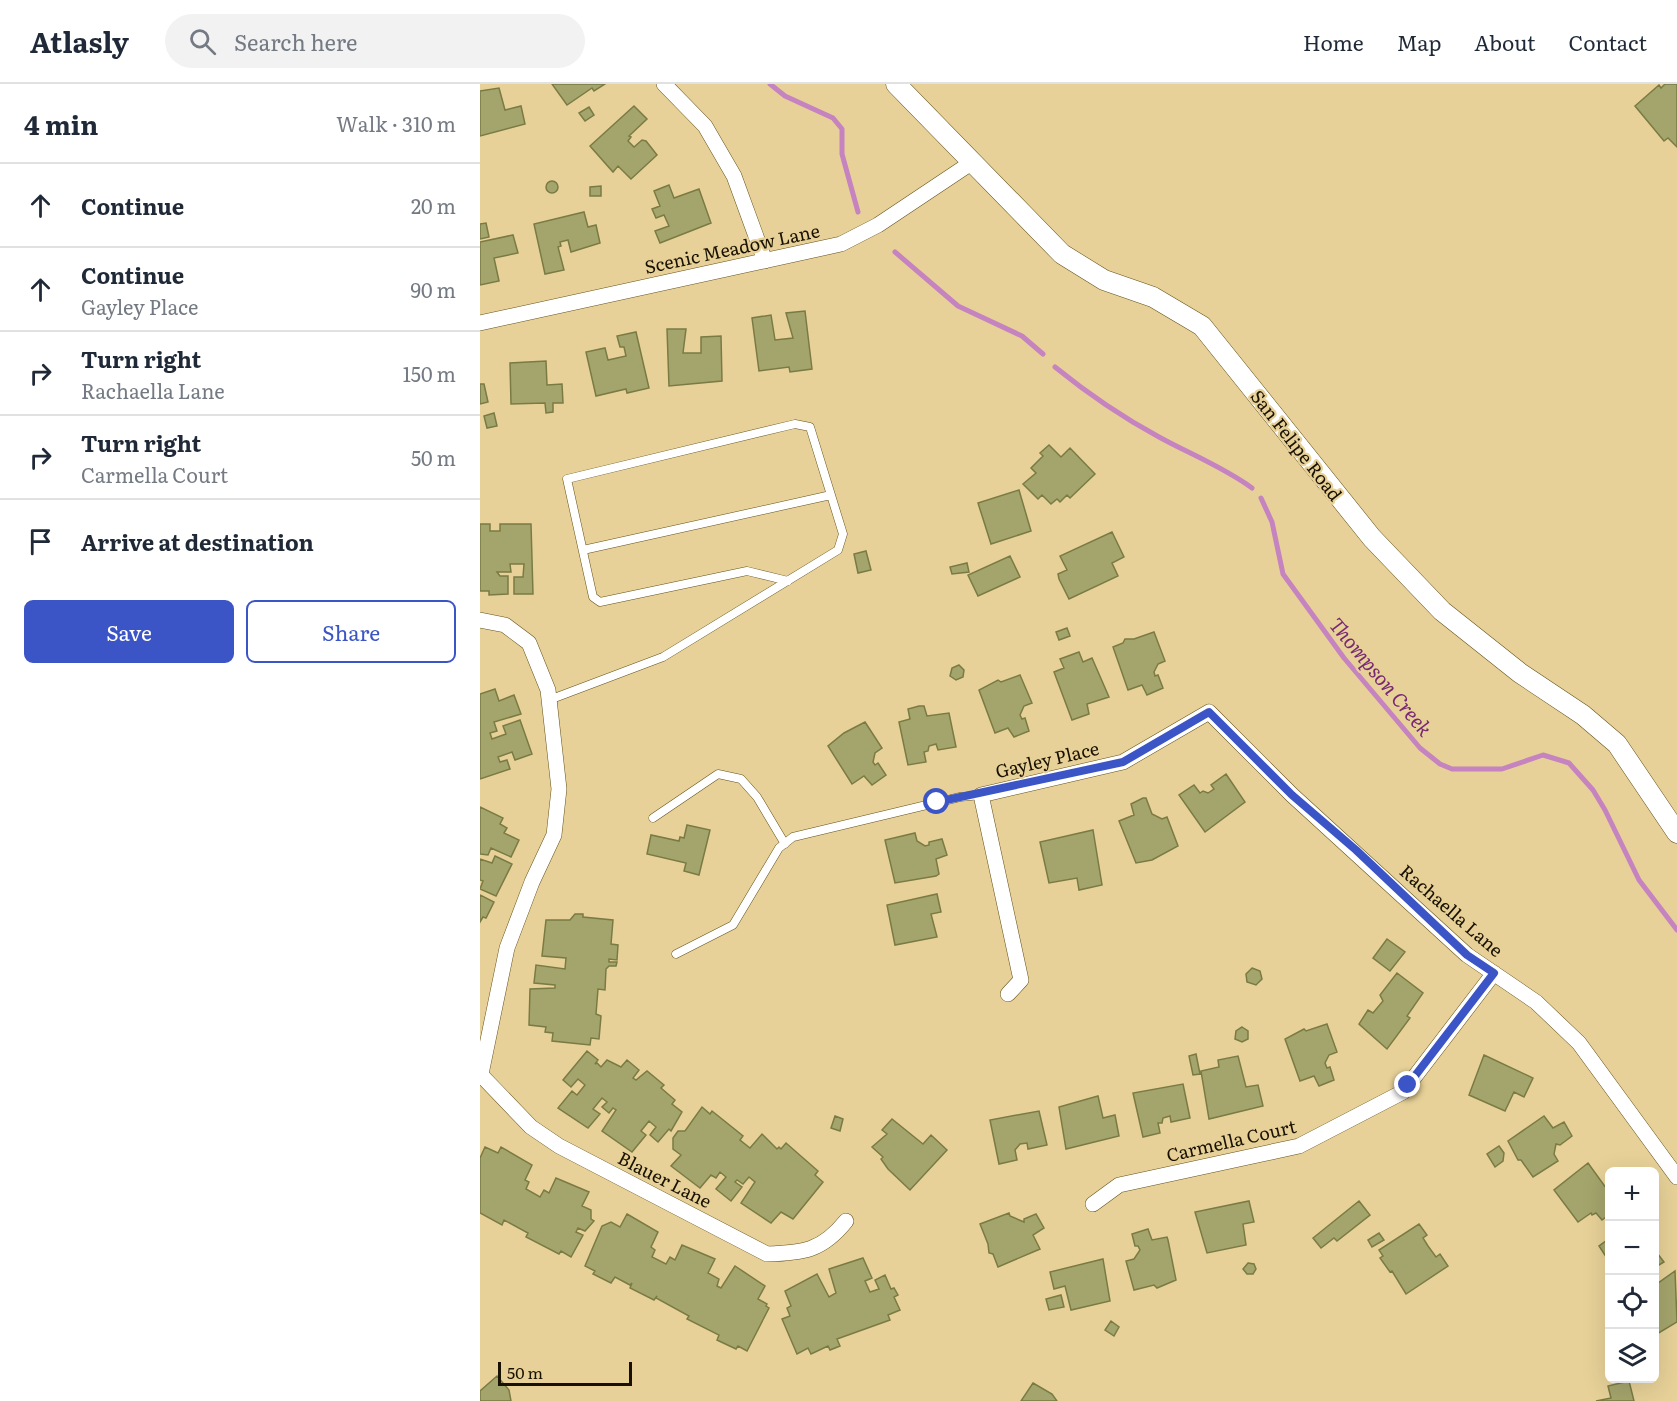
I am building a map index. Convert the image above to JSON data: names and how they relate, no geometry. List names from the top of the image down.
{
  "streets": {
    "street": [
      "Scenic Meadow Lane",
      "San Felipe Road",
      "Gayley Place",
      "Rachaella Lane",
      "Carmella Court",
      "Blauer Lane"
    ]
  },
  "crossings": [
    ["Scenic Meadow Lane", "San Felipe Road"],
    ["Gayley Place", "Rachaella Lane"],
    ["Rachaella Lane", "Carmella Court"]
  ],
  "water": ["Thompson Creek"],
  "scale_bar": "50 m",
  "page": {
    "header": "Atlasly",
    "search": "Search here",
    "nav": [
      "Home",
      "Map",
      "About",
      "Contact"
    ],
    "heading": ["4 min", "Walk · 310 m"],
    "list": [
      ["Continue", "20 m"],
      ["Continue", "Gayley Place", "90 m"],
      ["Turn right", "Rachaella Lane", "150 m"],
      ["Turn right", "Carmella Court", "50 m"],
      "Arrive at destination"
    ],
    "buttons": ["Save", "Share"],
    "map_buttons": ["+", "−"],
    "scale": "50 m"
  }
}
